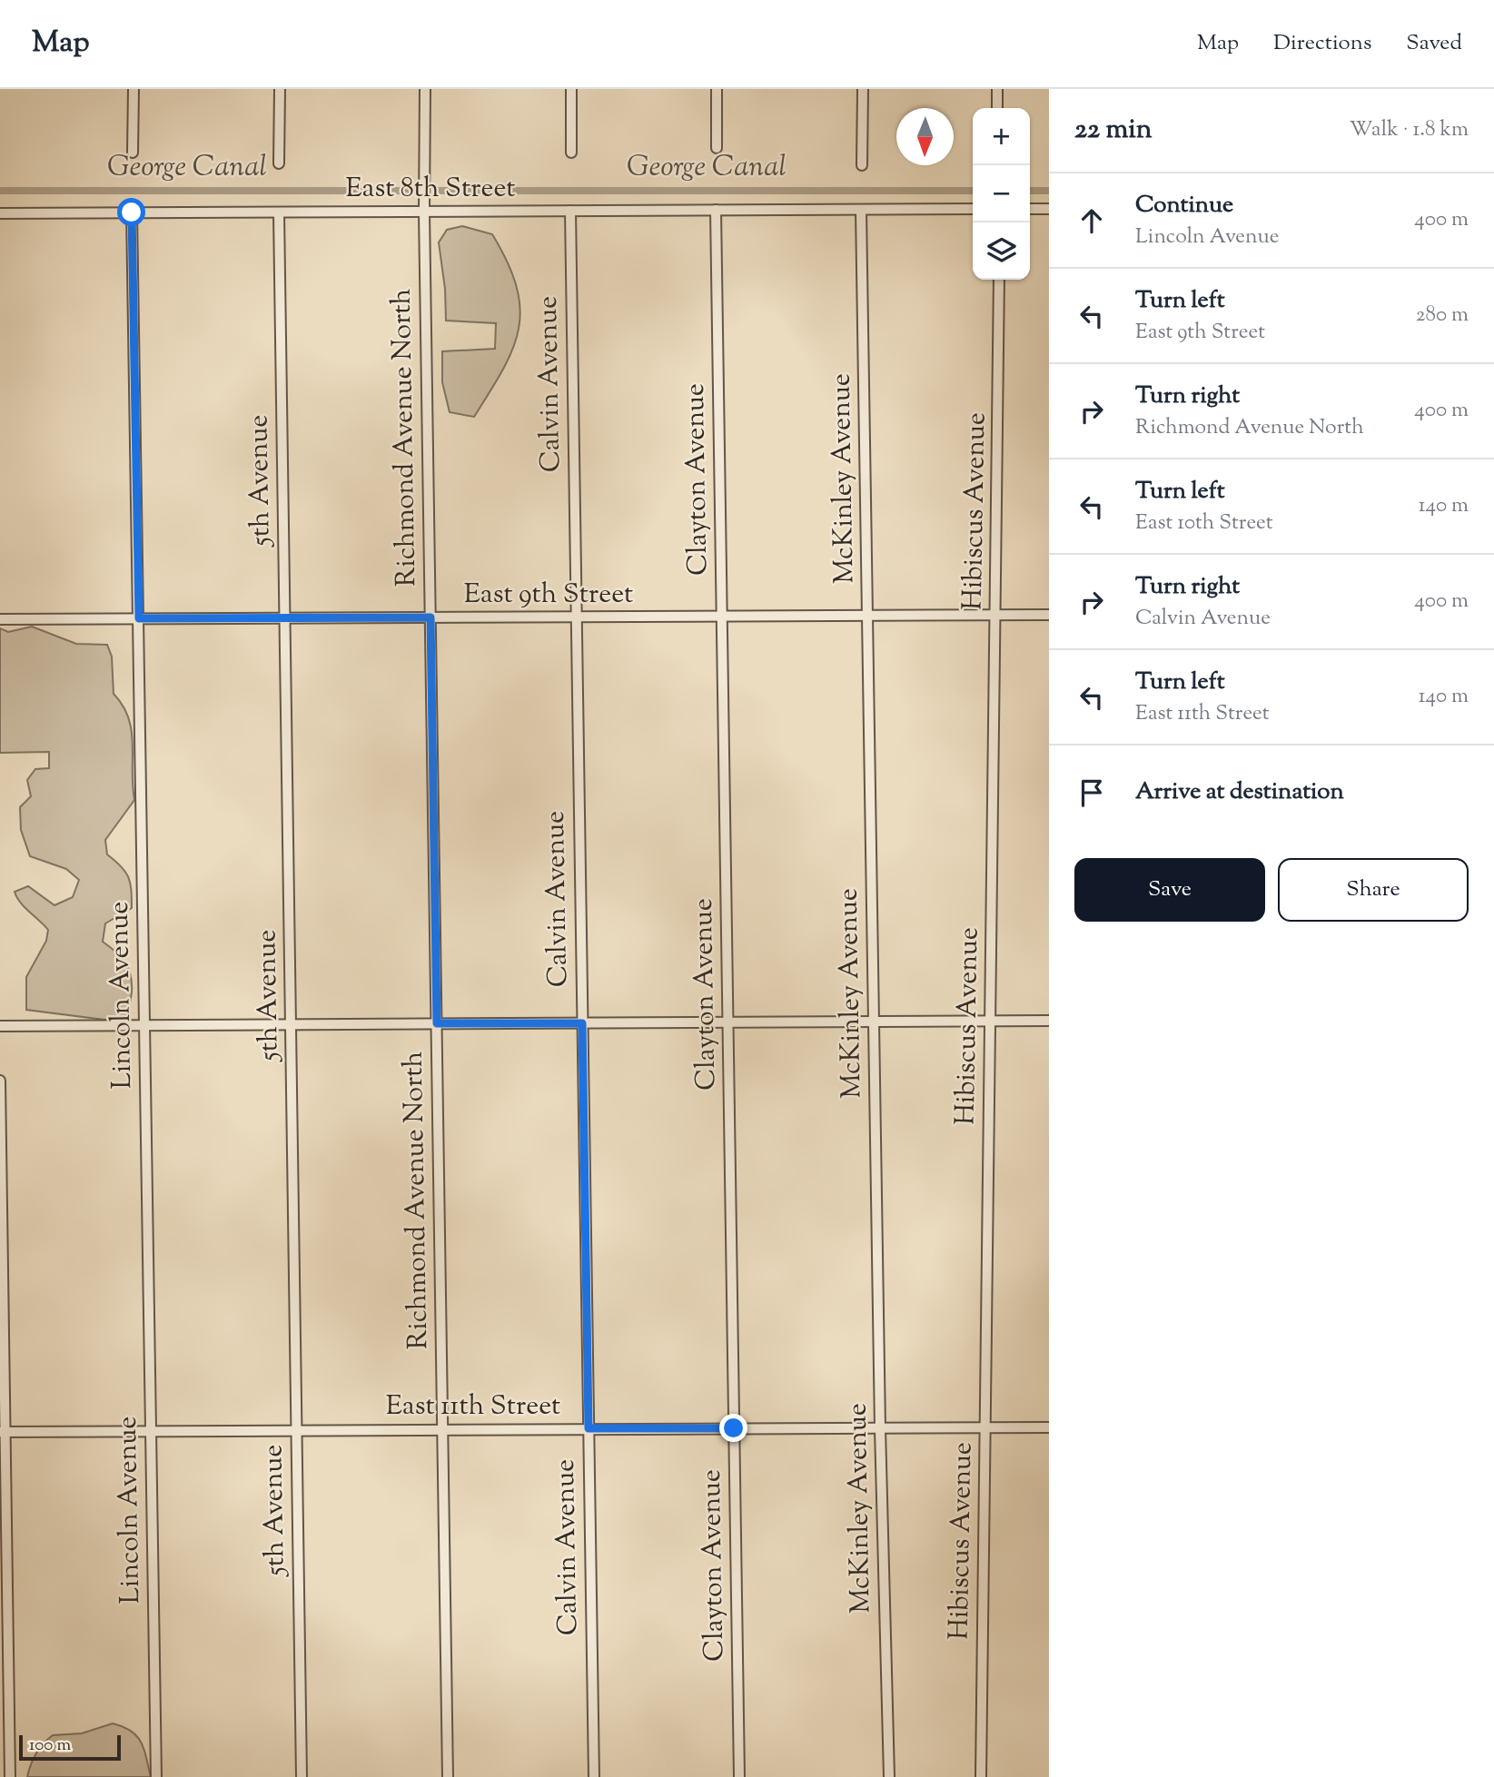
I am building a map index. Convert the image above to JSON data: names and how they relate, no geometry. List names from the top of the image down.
{
  "streets": {
    "street": [
      "East 8th Street",
      "Calvin Avenue",
      "Richmond Avenue North",
      "McKinley Avenue",
      "Clayton Avenue",
      "5th Avenue",
      "Hibiscus Avenue",
      "East 9th Street",
      "Lincoln Avenue",
      "East 11th Street"
    ]
  },
  "crossings": [
    ["East 8th Street", "Calvin Avenue"],
    ["East 8th Street", "Richmond Avenue North"],
    ["East 8th Street", "McKinley Avenue"],
    ["East 8th Street", "Clayton Avenue"],
    ["East 8th Street", "5th Avenue"],
    ["East 8th Street", "Lincoln Avenue"],
    ["Calvin Avenue", "East 9th Street"],
    ["Calvin Avenue", "East 11th Street"],
    ["Richmond Avenue North", "East 9th Street"],
    ["Richmond Avenue North", "East 11th Street"],
    ["McKinley Avenue", "East 9th Street"],
    ["McKinley Avenue", "East 11th Street"],
    ["Clayton Avenue", "East 9th Street"],
    ["Clayton Avenue", "East 11th Street"],
    ["5th Avenue", "East 9th Street"],
    ["5th Avenue", "East 11th Street"],
    ["Hibiscus Avenue", "East 9th Street"],
    ["Hibiscus Avenue", "East 11th Street"],
    ["East 9th Street", "Lincoln Avenue"],
    ["Lincoln Avenue", "East 11th Street"]
  ],
  "water": ["George Canal"],
  "scale_bar": "100 m",
  "north": "bottom",
  "page": {
    "header": "Map",
    "nav": ["Map", "Directions", "Saved"],
    "heading": ["22 min", "Walk · 1.8 km"],
    "map_buttons": ["+", "−"],
    "list": [
      ["Continue", "Lincoln Avenue", "400 m"],
      ["Turn left", "East 9th Street", "280 m"],
      ["Turn right", "Richmond Avenue North", "400 m"],
      ["Turn left", "East 10th Street", "140 m"],
      ["Turn right", "Calvin Avenue", "400 m"],
      ["Turn left", "East 11th Street", "140 m"],
      "Arrive at destination"
    ],
    "buttons": ["Save", "Share"],
    "scale": "100 m"
  }
}
